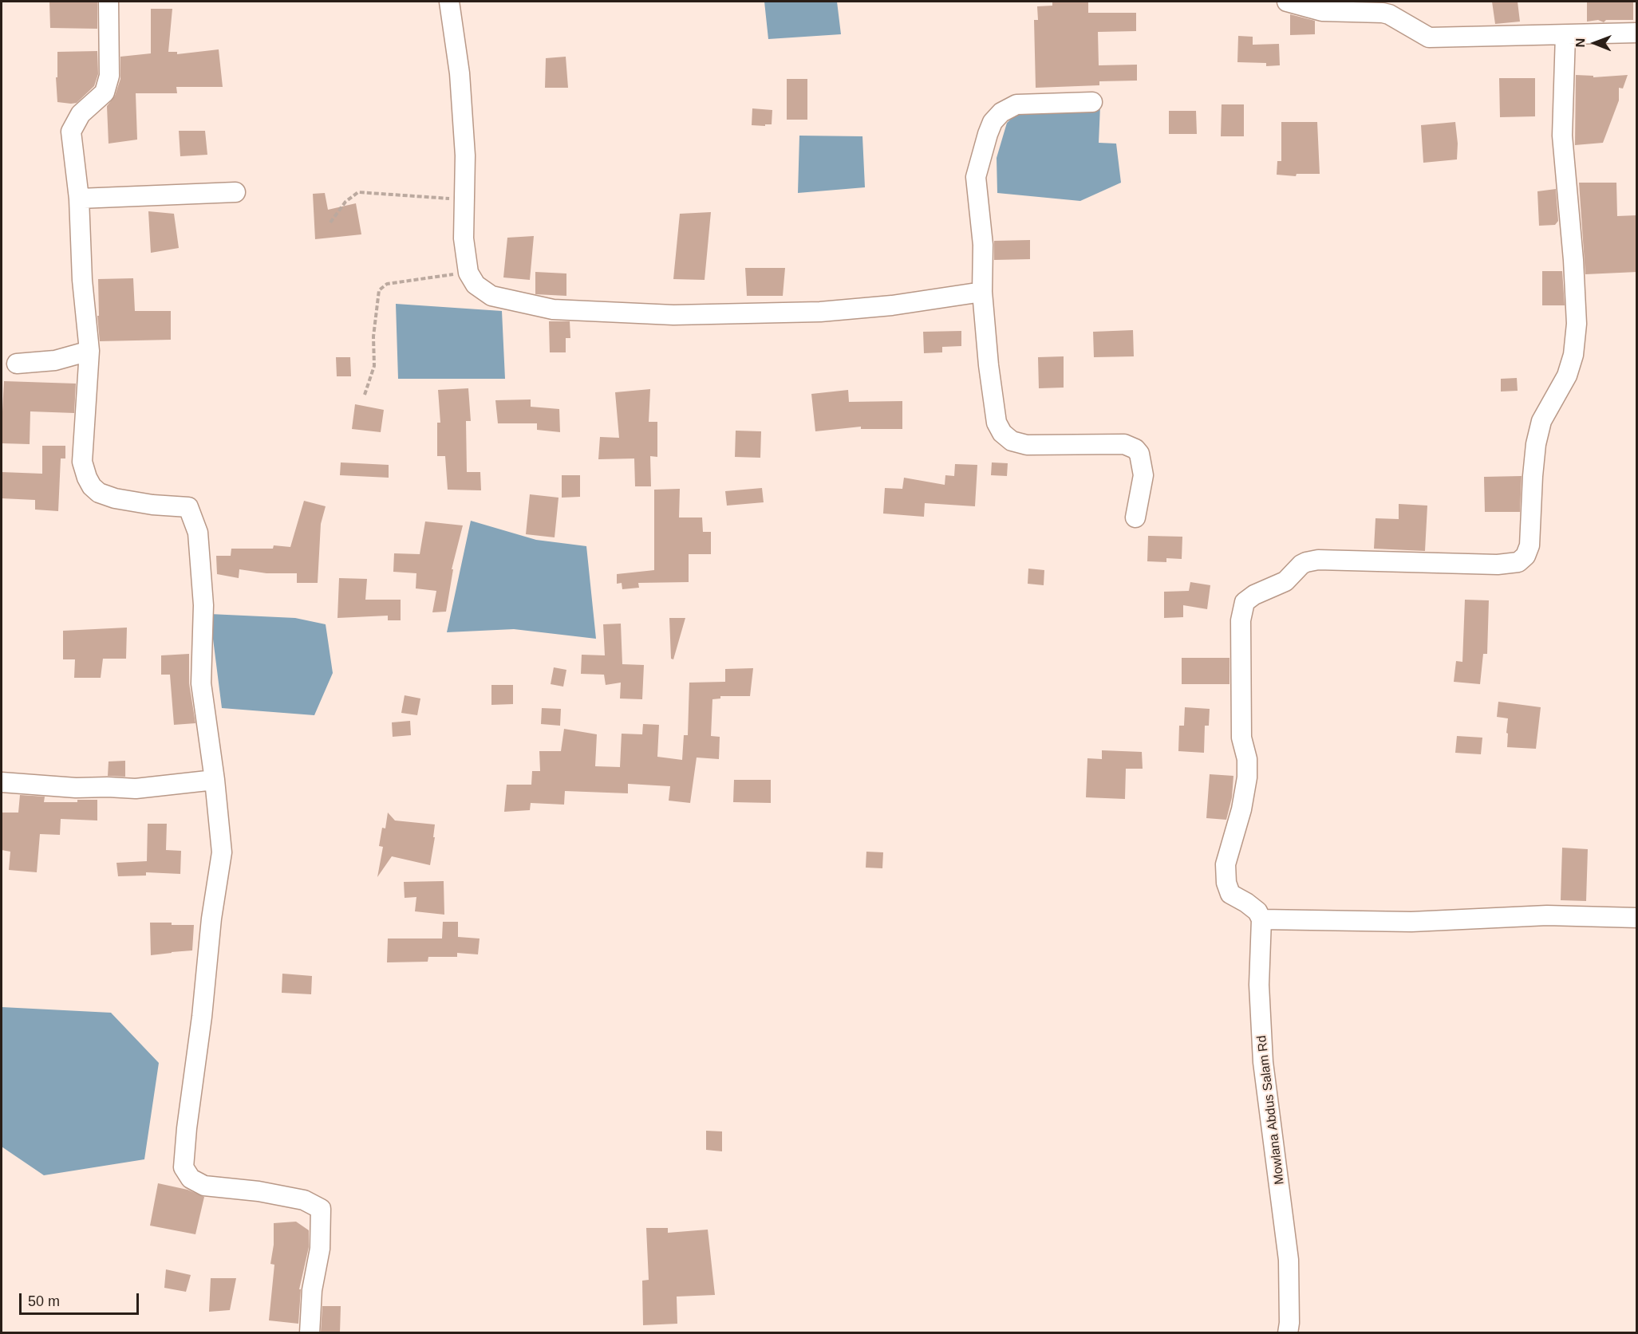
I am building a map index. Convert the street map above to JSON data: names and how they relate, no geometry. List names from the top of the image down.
{
  "streets": {
    "street": ["Mowlana Abdus Salam Rd"]
  },
  "scale_bar": "50 m",
  "north": "left"
}
